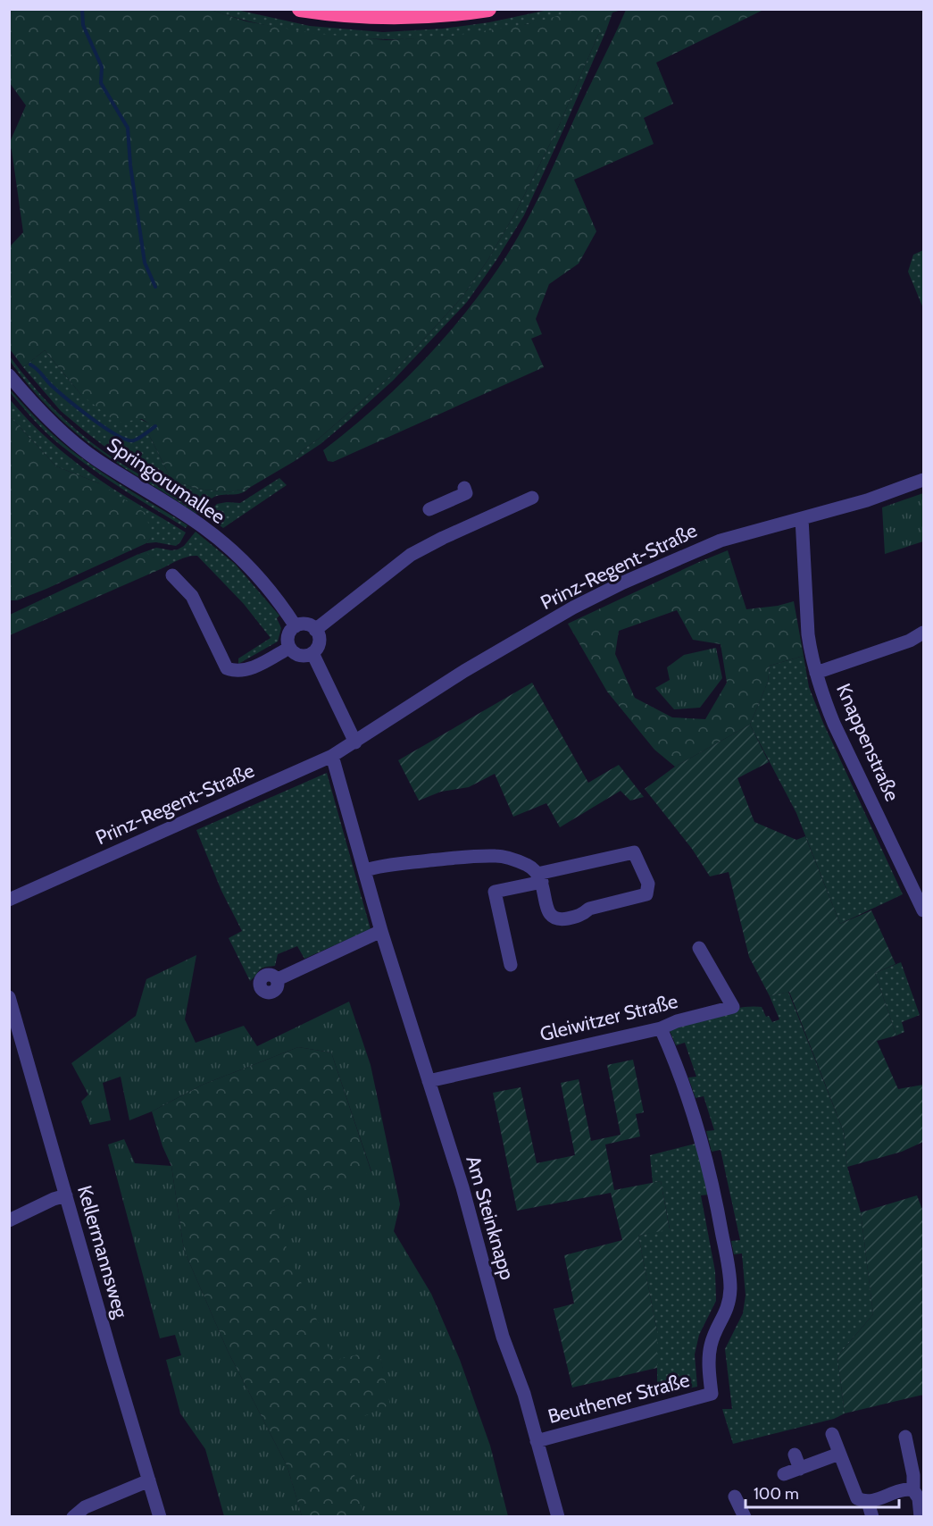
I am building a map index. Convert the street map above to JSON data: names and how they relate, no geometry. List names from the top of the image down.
{
  "streets": {
    "street": [
      "Springorumallee",
      "Prinz-Regent-Straße",
      "Knappenstraße",
      "Gleiwitzer Straße",
      "Am Steinknapp",
      "Kellermannsweg",
      "Beuthener Straße"
    ]
  },
  "crossings": [
    ["Prinz-Regent-Straße", "Knappenstraße"],
    ["Prinz-Regent-Straße", "Am Steinknapp"],
    ["Gleiwitzer Straße", "Am Steinknapp"],
    ["Gleiwitzer Straße", "Beuthener Straße"],
    ["Am Steinknapp", "Beuthener Straße"]
  ],
  "scale_bar": "100 m"
}
